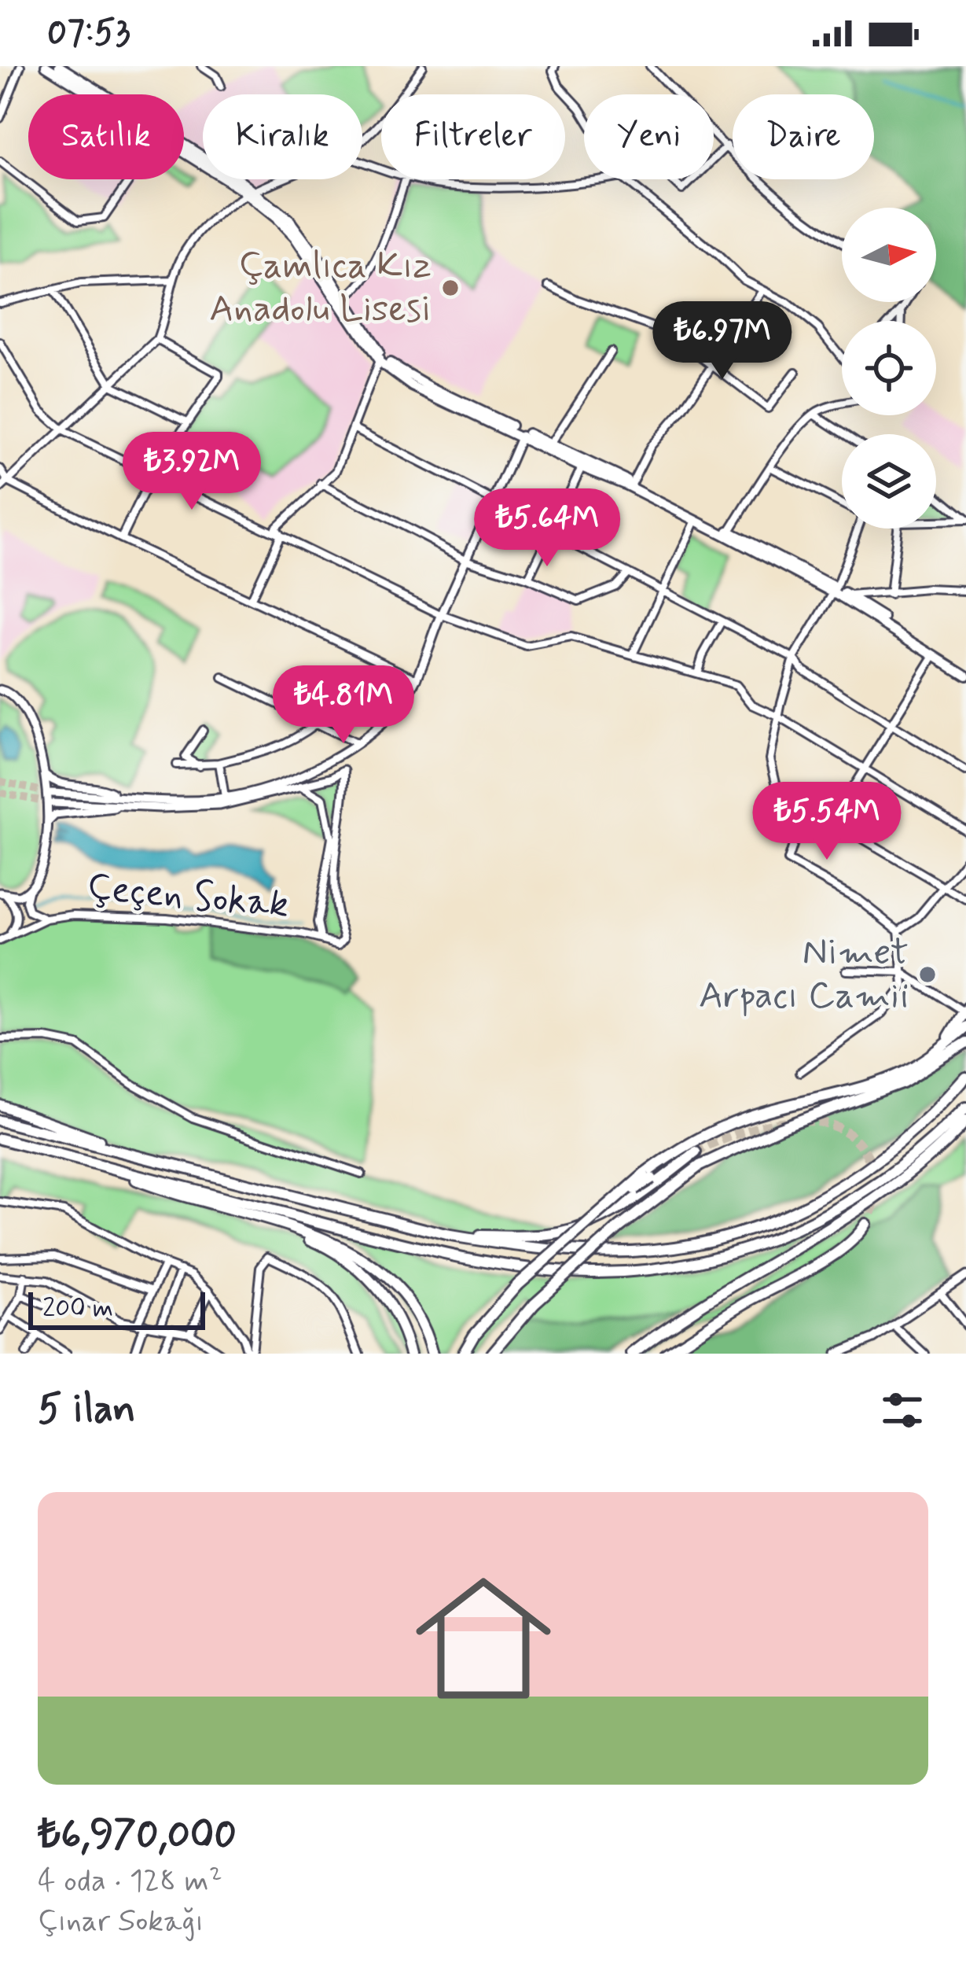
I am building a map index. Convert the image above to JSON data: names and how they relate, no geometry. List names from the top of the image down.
{
  "streets": {
    "street": ["Çeçen Sokak"]
  },
  "places": ["Çamlıca Kız Anadolu Lisesi", "Nimet Arpacı Camii"],
  "scale_bar": "200 m",
  "north": "right",
  "page": {
    "status": "07:53",
    "chip": [
      "Satılık",
      "Kiralık",
      "Filtreler",
      "Yeni",
      "Daire"
    ],
    "price": [
      "₺6.97M",
      "₺3.92M",
      "₺5.64M",
      "₺4.81M",
      "₺5.54M"
    ],
    "scale": "200 m",
    "heading": "5 ilan",
    "list": [
      {
        "name": "₺6,970,000",
        "note": "4 oda · 128 m² · Çınar Sokağı"
      }
    ]
  }
}
